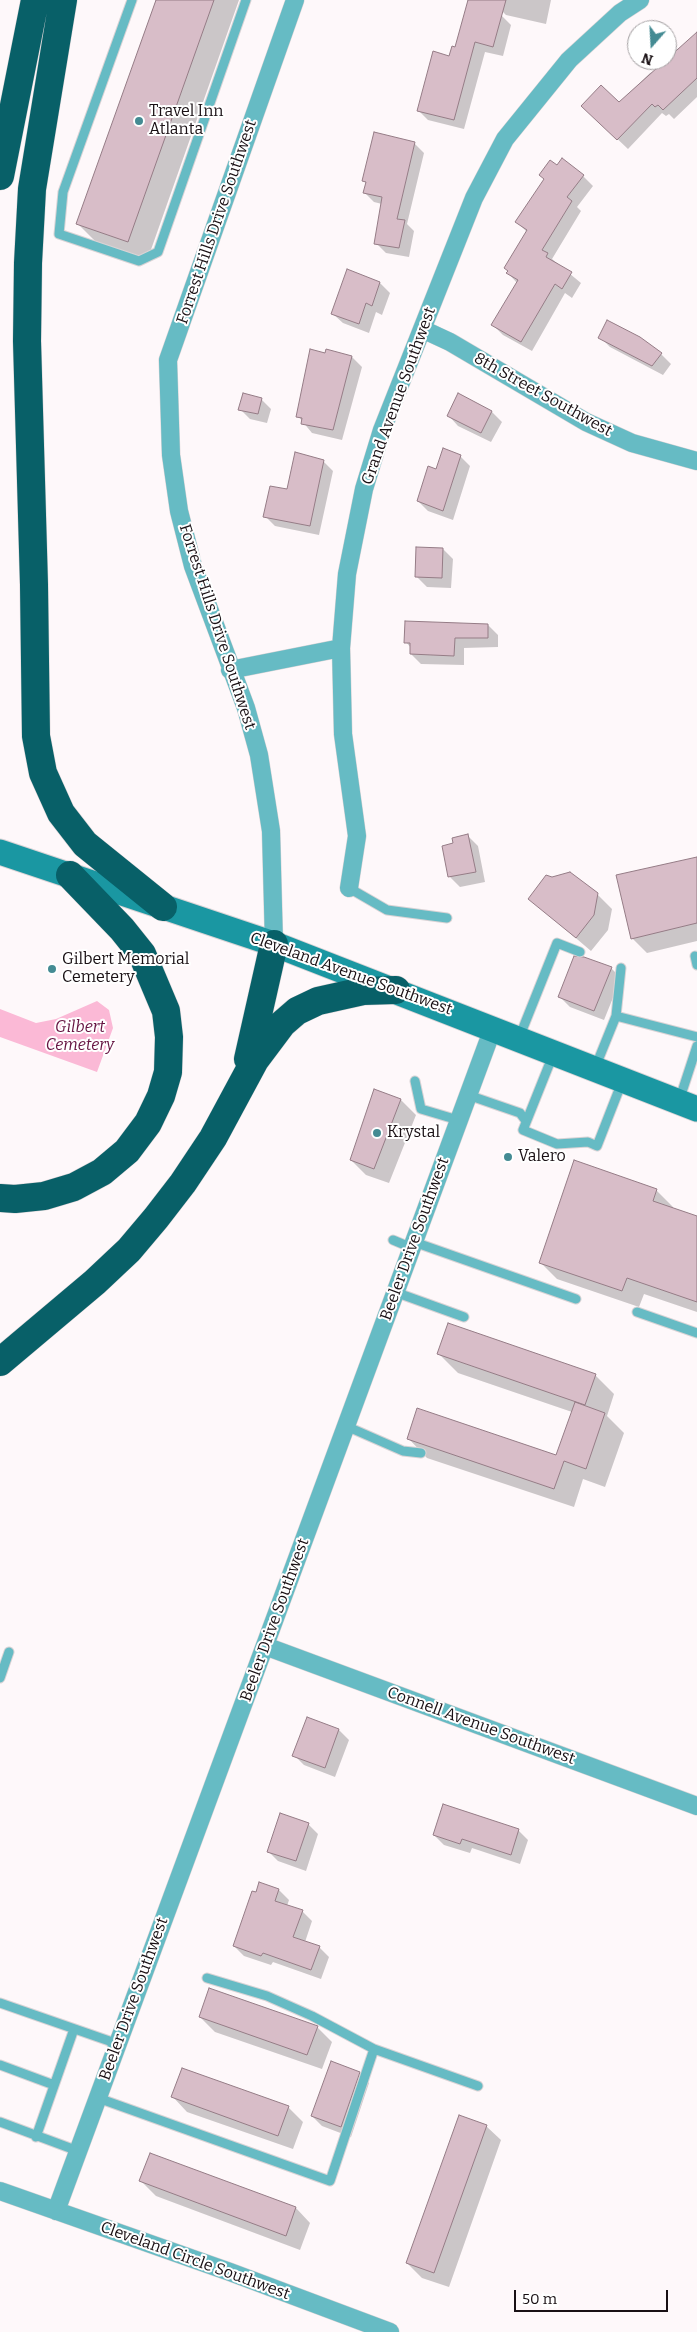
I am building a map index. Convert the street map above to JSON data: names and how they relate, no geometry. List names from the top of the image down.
{
  "streets": {
    "main road": ["Cleveland Avenue Southwest"],
    "street": [
      "Forrest Hills Drive Southwest",
      "8th Street Southwest",
      "Grand Avenue Southwest",
      "Beeler Drive Southwest",
      "Connell Avenue Southwest",
      "Cleveland Circle Southwest"
    ]
  },
  "crossings": [
    ["Forrest Hills Drive Southwest", "Cleveland Avenue Southwest"],
    ["8th Street Southwest", "Grand Avenue Southwest"],
    ["Cleveland Avenue Southwest", "Beeler Drive Southwest"],
    ["Beeler Drive Southwest", "Connell Avenue Southwest"],
    ["Beeler Drive Southwest", "Cleveland Circle Southwest"]
  ],
  "parks": ["Gilbert Cemetery"],
  "places": [
    "Travel Inn Atlanta",
    "Gilbert Memorial Cemetery",
    "Krystal",
    "Valero"
  ],
  "scale_bar": "50 m",
  "north": "bottom"
}
